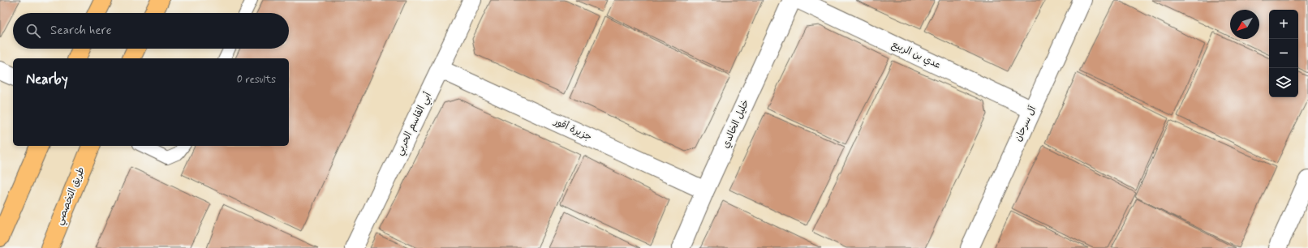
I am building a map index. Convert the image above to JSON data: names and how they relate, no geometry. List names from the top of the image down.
{
  "streets": {
    "main road": ["طريق التخصصي"],
    "street": [
      "عدي بن الربيع",
      "أبي القاسم الحربي",
      "خليل الخالدي",
      "آل سرحان",
      "جزيرة أقور"
    ]
  },
  "crossings": [
    ["عدي بن الربيع", "آل سرحان"],
    ["أبي القاسم الحربي", "جزيرة أقور"],
    ["خليل الخالدي", "جزيرة أقور"]
  ],
  "north": "bottom left",
  "page": {
    "map_buttons": ["+", "−"],
    "search": "Search here",
    "heading": ["Nearby", "0 results"]
  }
}
